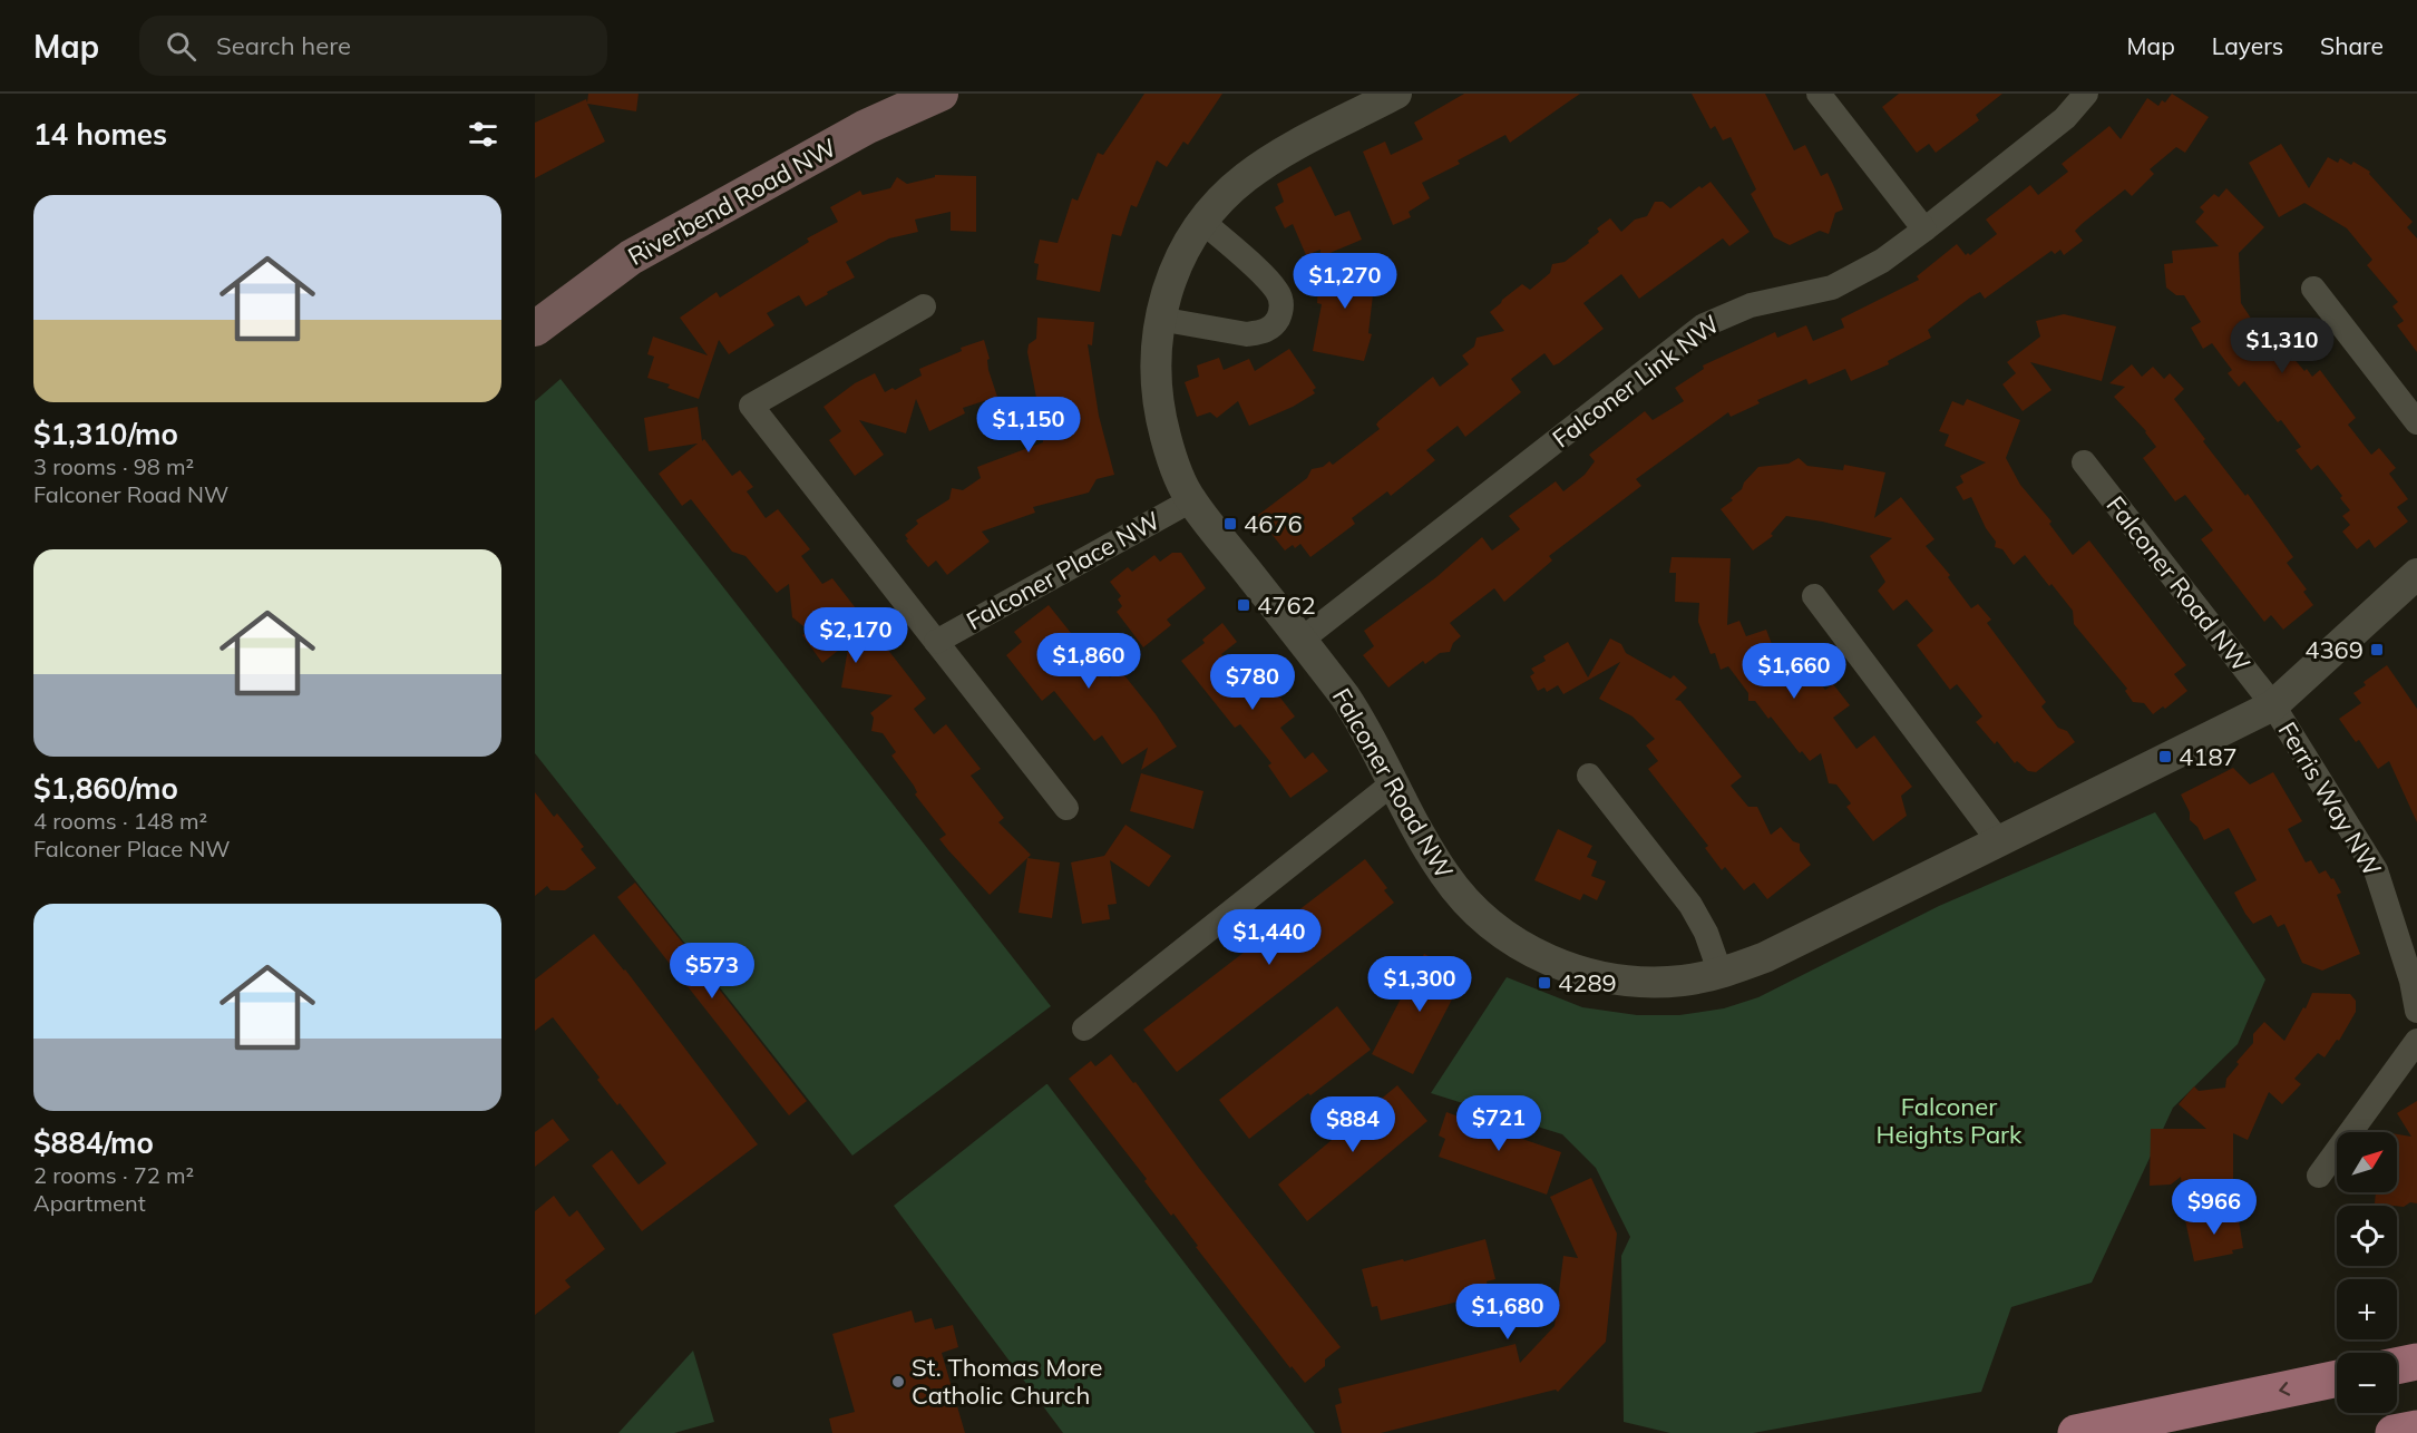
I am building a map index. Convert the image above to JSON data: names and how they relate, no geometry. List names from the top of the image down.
{
  "streets": {
    "main road": ["Riverbend Road NW"],
    "street": [
      "Falconer Link NW",
      "Falconer Place NW",
      "Falconer Road NW",
      "Ferris Way NW"
    ]
  },
  "crossings": [
    ["Falconer Link NW", "Falconer Road NW"],
    ["Falconer Place NW", "Falconer Road NW"],
    ["Falconer Road NW", "Ferris Way NW"]
  ],
  "parks": ["Falconer Heights Park"],
  "places": {
    "transit": [
      "4676",
      "4762",
      "4369",
      "4187",
      "4289"
    ],
    "other": ["St. Thomas More Catholic Church"]
  },
  "north": "top right",
  "page": {
    "header": "Map",
    "search": "Search here",
    "nav": ["Map", "Layers", "Share"],
    "heading": "14 homes",
    "list": [
      {
        "name": "$1,310/mo",
        "note": "3 rooms · 98 m² · Falconer Road NW"
      },
      {
        "name": "$1,860/mo",
        "note": "4 rooms · 148 m² · Falconer Place NW"
      },
      {
        "name": "$884/mo",
        "note": "2 rooms · 72 m² · Apartment"
      }
    ],
    "price": [
      "$1,270",
      "$1,310",
      "$1,150",
      "$2,170",
      "$1,860",
      "$1,660",
      "$780",
      "$1,440",
      "$573",
      "$1,300",
      "$721",
      "$884",
      "$966",
      "$1,680"
    ],
    "map_buttons": ["+", "−"]
  }
}
